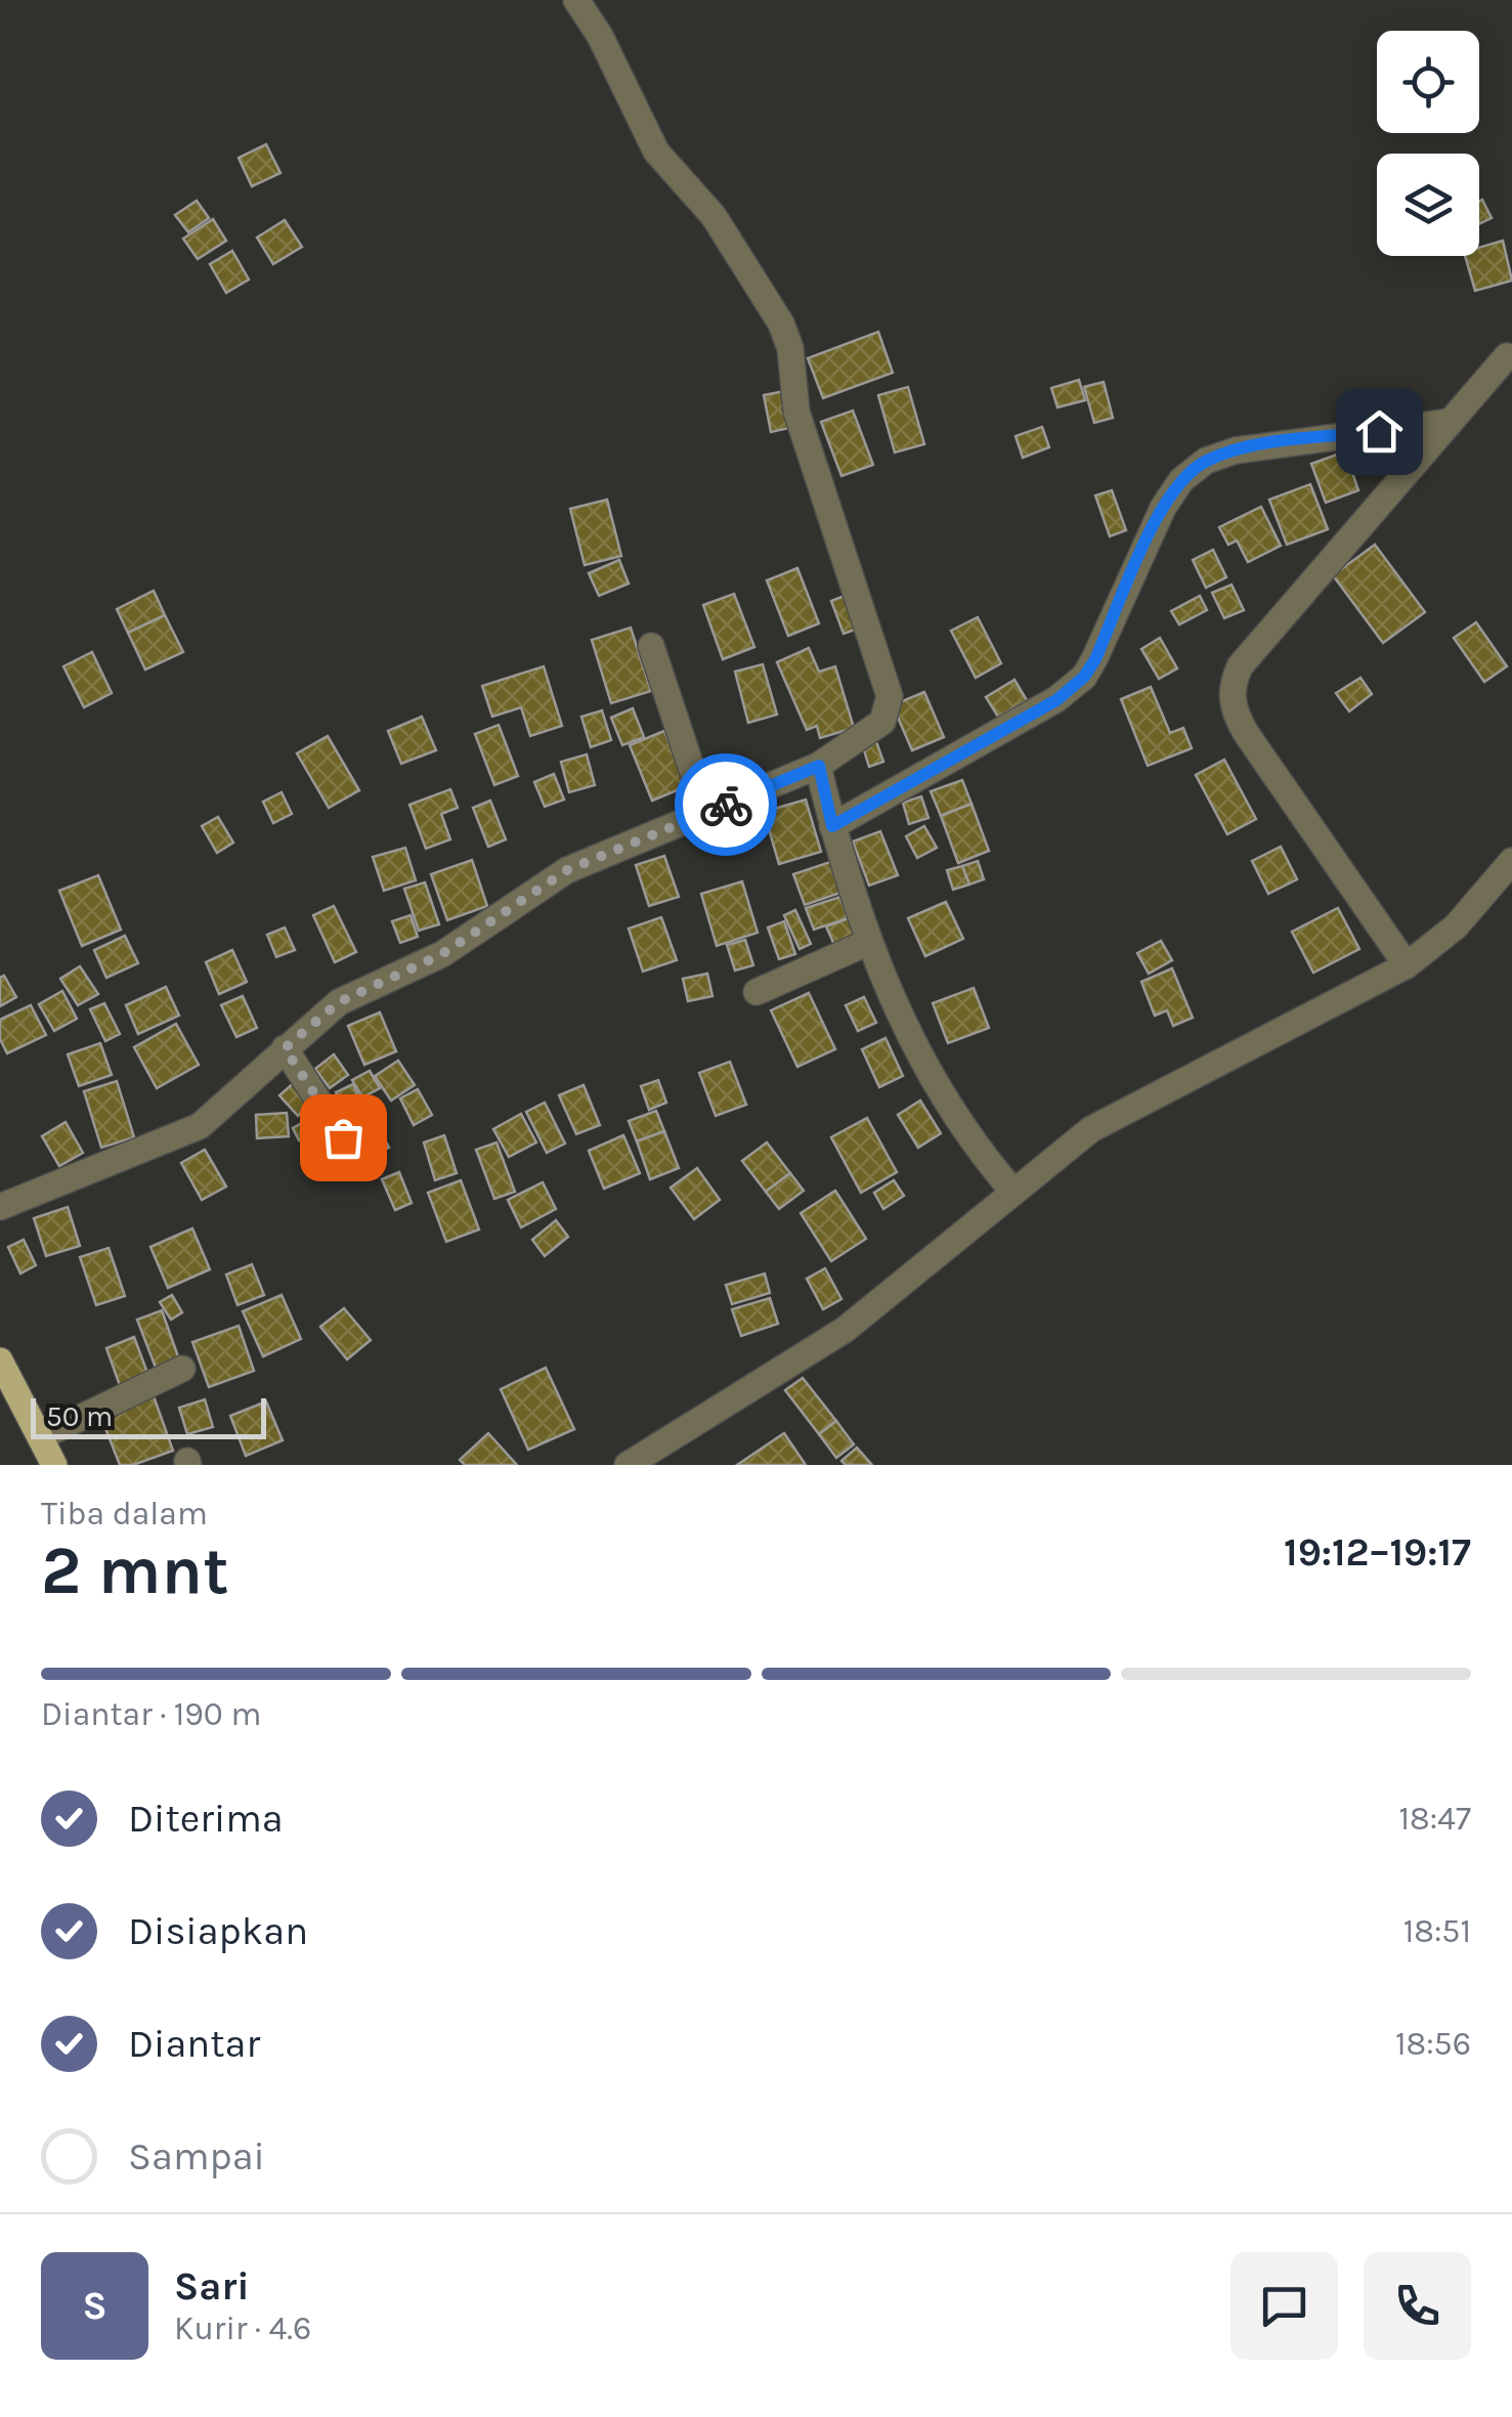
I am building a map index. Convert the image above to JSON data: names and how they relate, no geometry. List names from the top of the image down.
{
  "scale_bar": "50 m",
  "page": {
    "scale": "50 m",
    "heading": ["2 mnt", "Tiba dalam", "19:12–19:17"],
    "panel": ["Sari", "Kurir · 4.6"],
    "bar": "Diantar · 190 m",
    "list": [
      ["Diterima", "18:47"],
      ["Disiapkan", "18:51"],
      ["Diantar", "18:56"],
      "Sampai"
    ],
    "round": "S"
  }
}
